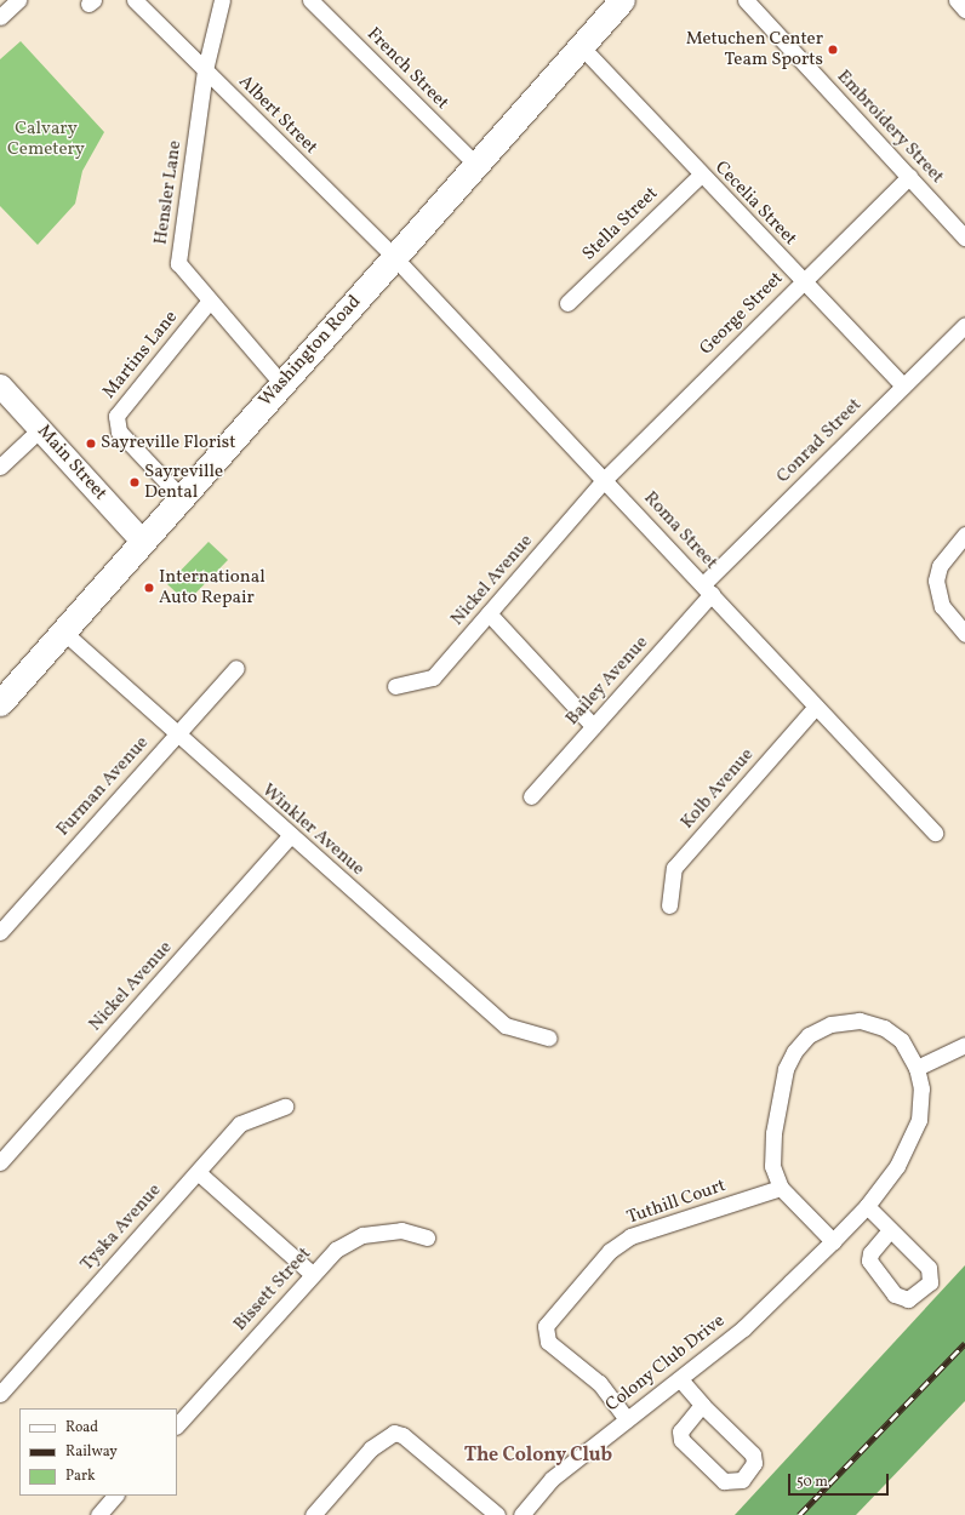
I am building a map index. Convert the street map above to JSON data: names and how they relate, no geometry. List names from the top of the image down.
{
  "streets": {
    "main road": ["Washington Road", "Main Street"],
    "street": [
      "French Street",
      "Albert Street",
      "Embroidery Street",
      "Hensler Lane",
      "Cecelia Street",
      "Stella Street",
      "George Street",
      "Martins Lane",
      "Conrad Street",
      "Roma Street",
      "Nickel Avenue",
      "Bailey Avenue",
      "Furman Avenue",
      "Kolb Avenue",
      "Winkler Avenue",
      "Tuthill Court",
      "Tyska Avenue",
      "Bissett Street",
      "Colony Club Drive"
    ]
  },
  "crossings": [
    ["French Street", "Washington Road"],
    ["Albert Street", "Hensler Lane"],
    ["Albert Street", "Washington Road"],
    ["Albert Street", "Roma Street"],
    ["Embroidery Street", "George Street"],
    ["Hensler Lane", "Washington Road"],
    ["Hensler Lane", "Martins Lane"],
    ["Cecelia Street", "Stella Street"],
    ["Cecelia Street", "George Street"],
    ["Cecelia Street", "Washington Road"],
    ["Cecelia Street", "Conrad Street"],
    ["George Street", "Roma Street"],
    ["George Street", "Nickel Avenue"],
    ["Washington Road", "Martins Lane"],
    ["Washington Road", "Main Street"],
    ["Washington Road", "Roma Street"],
    ["Washington Road", "Winkler Avenue"],
    ["Conrad Street", "Roma Street"],
    ["Conrad Street", "Bailey Avenue"],
    ["Roma Street", "Nickel Avenue"],
    ["Roma Street", "Bailey Avenue"],
    ["Roma Street", "Kolb Avenue"],
    ["Nickel Avenue", "Winkler Avenue"],
    ["Furman Avenue", "Winkler Avenue"],
    ["Tuthill Court", "Colony Club Drive"]
  ],
  "districts": ["The Colony Club"],
  "parks": ["Calvary Cemetery"],
  "places": [
    "Metuchen Center Team Sports",
    "Sayreville Florist",
    "Sayreville Dental",
    "International Auto Repair"
  ],
  "legend": ["Road", "Railway", "Park"],
  "scale_bar": "50 m"
}
